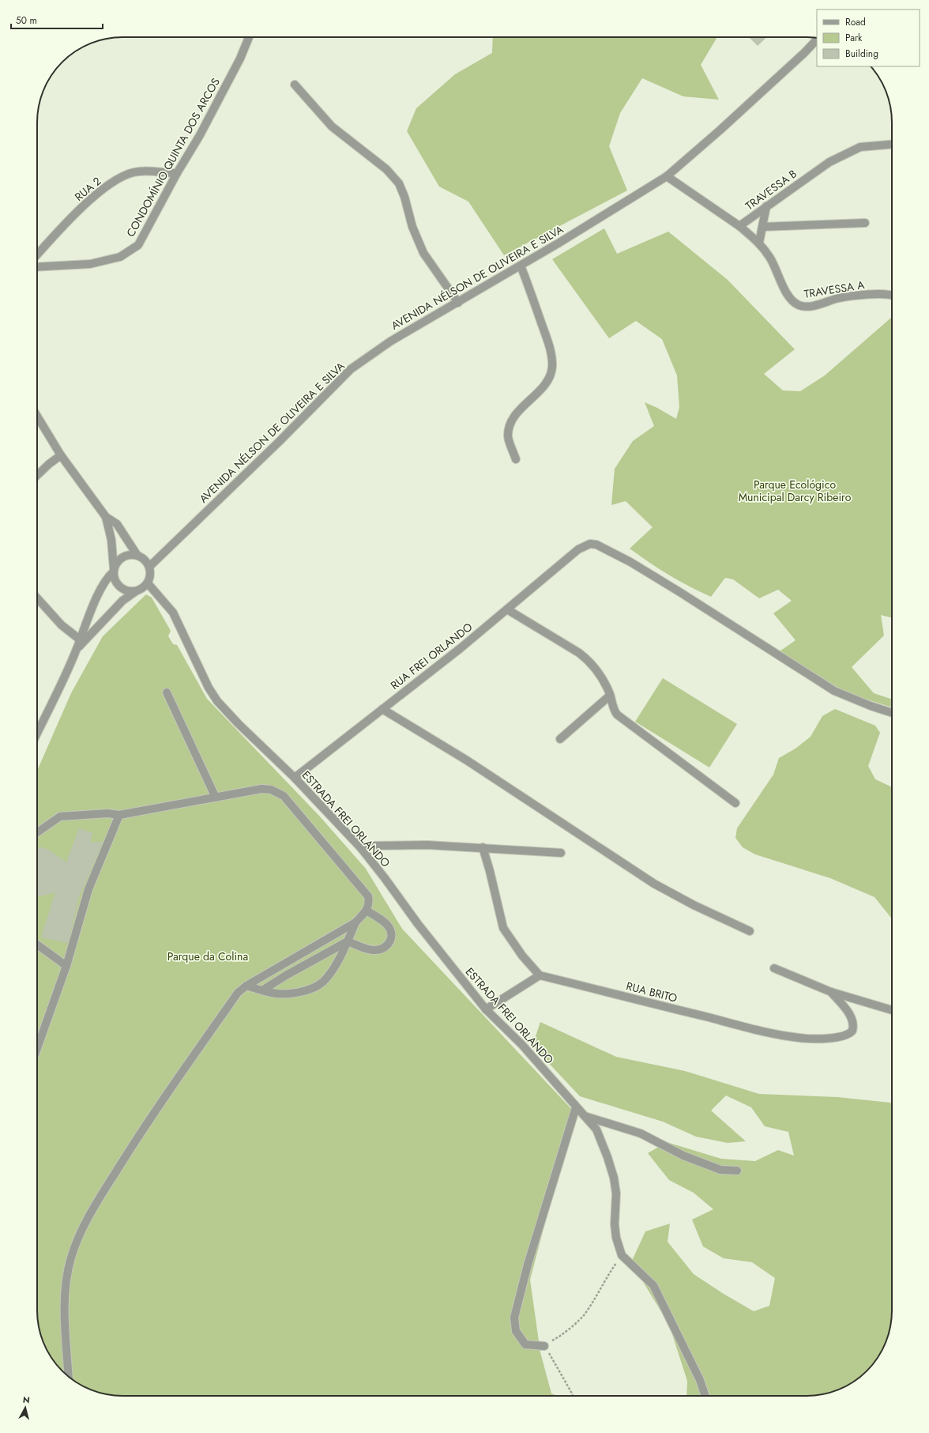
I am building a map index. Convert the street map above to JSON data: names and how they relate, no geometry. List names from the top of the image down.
{
  "streets": {
    "street": [
      "CONDOMÍNIO QUINTA DOS ARCOS",
      "RUA 2",
      "TRAVESSA B",
      "AVENIDA NÉLSON DE OLIVEIRA E SILVA",
      "TRAVESSA A",
      "RUA FREI ORLANDO",
      "ESTRADA FREI ORLANDO",
      "RUA BRITO"
    ]
  },
  "crossings": [
    ["CONDOMÍNIO QUINTA DOS ARCOS", "RUA 2"],
    ["TRAVESSA B", "TRAVESSA A"],
    ["AVENIDA NÉLSON DE OLIVEIRA E SILVA", "ESTRADA FREI ORLANDO"],
    ["RUA FREI ORLANDO", "ESTRADA FREI ORLANDO"]
  ],
  "parks": ["Parque Ecológico Municipal Darcy Ribeiro", "Parque da Colina"],
  "legend": ["Road", "Park", "Building"],
  "scale_bar": "50 m",
  "north": "top"
}
